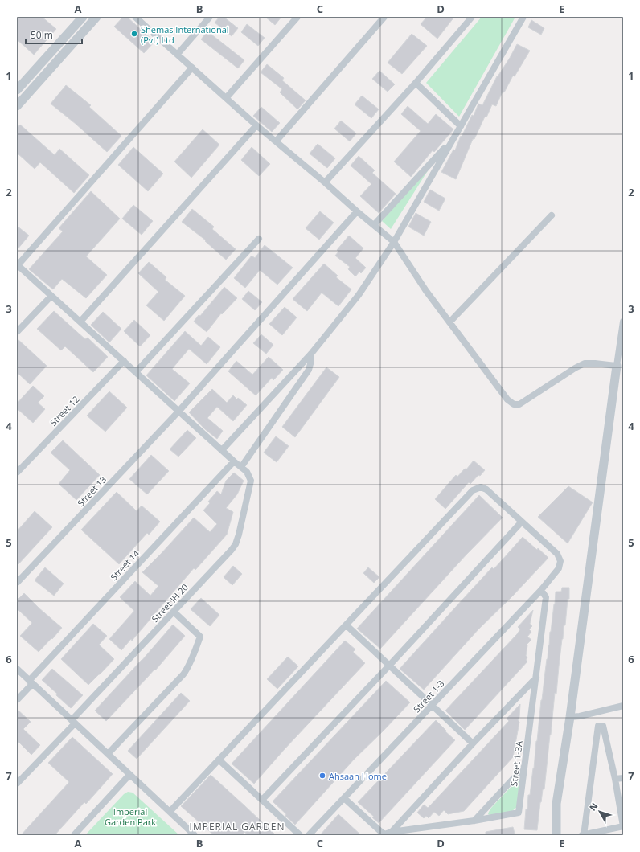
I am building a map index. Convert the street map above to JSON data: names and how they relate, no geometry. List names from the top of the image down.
{
  "streets": {
    "street": [
      "Street 12",
      "Street 13",
      "Street 14",
      "Street IH 20",
      "Street 1-3",
      "Street 1-3A"
    ]
  },
  "crossings": [
    ["Street 1-3", "Street 1-3A"]
  ],
  "districts": ["IMPERIAL GARDEN"],
  "parks": ["Imperial Garden Park"],
  "places": ["Shemas International (Pvt) Ltd", "Ahsaan Home"],
  "scale_bar": "50 m",
  "north": "top left",
  "grid": {
    "columns": [
      "A",
      "B",
      "C",
      "D",
      "E"
    ],
    "rows": [
      "1",
      "2",
      "3",
      "4",
      "5",
      "6",
      "7"
    ]
  }
}
